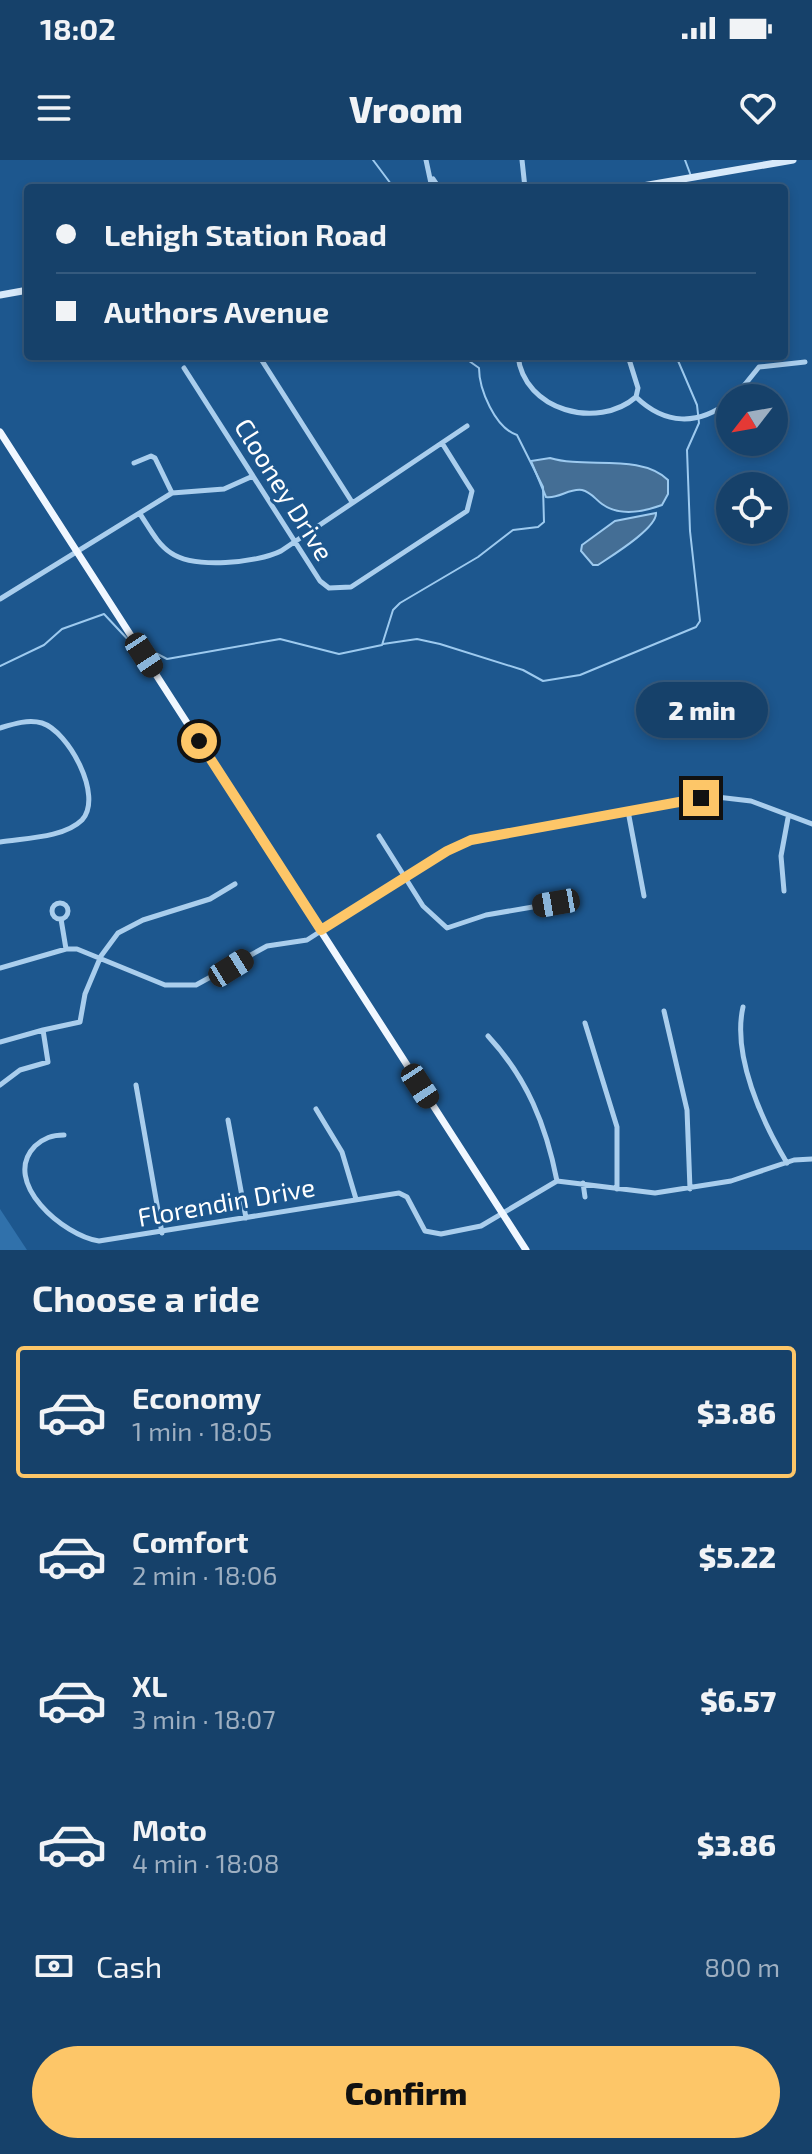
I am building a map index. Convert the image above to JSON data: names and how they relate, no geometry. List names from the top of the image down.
{
  "streets": {
    "street": ["Clooney Drive", "Florendin Drive"]
  },
  "north": "bottom left",
  "page": {
    "status": "18:02",
    "header": "Vroom",
    "banner": ["Lehigh Station Road", "Authors Avenue"],
    "bubble": "2 min",
    "heading": "Choose a ride",
    "list": [
      {
        "name": "Economy",
        "note": "1 min · 18:05",
        "value": "$3.86"
      },
      {
        "name": "Comfort",
        "note": "2 min · 18:06",
        "value": "$5.22"
      },
      {
        "name": "XL",
        "note": "3 min · 18:07",
        "value": "$6.57"
      },
      {
        "name": "Moto",
        "note": "4 min · 18:08",
        "value": "$3.86"
      }
    ],
    "pay": ["Cash", "800 m"],
    "buttons": "Confirm"
  }
}
